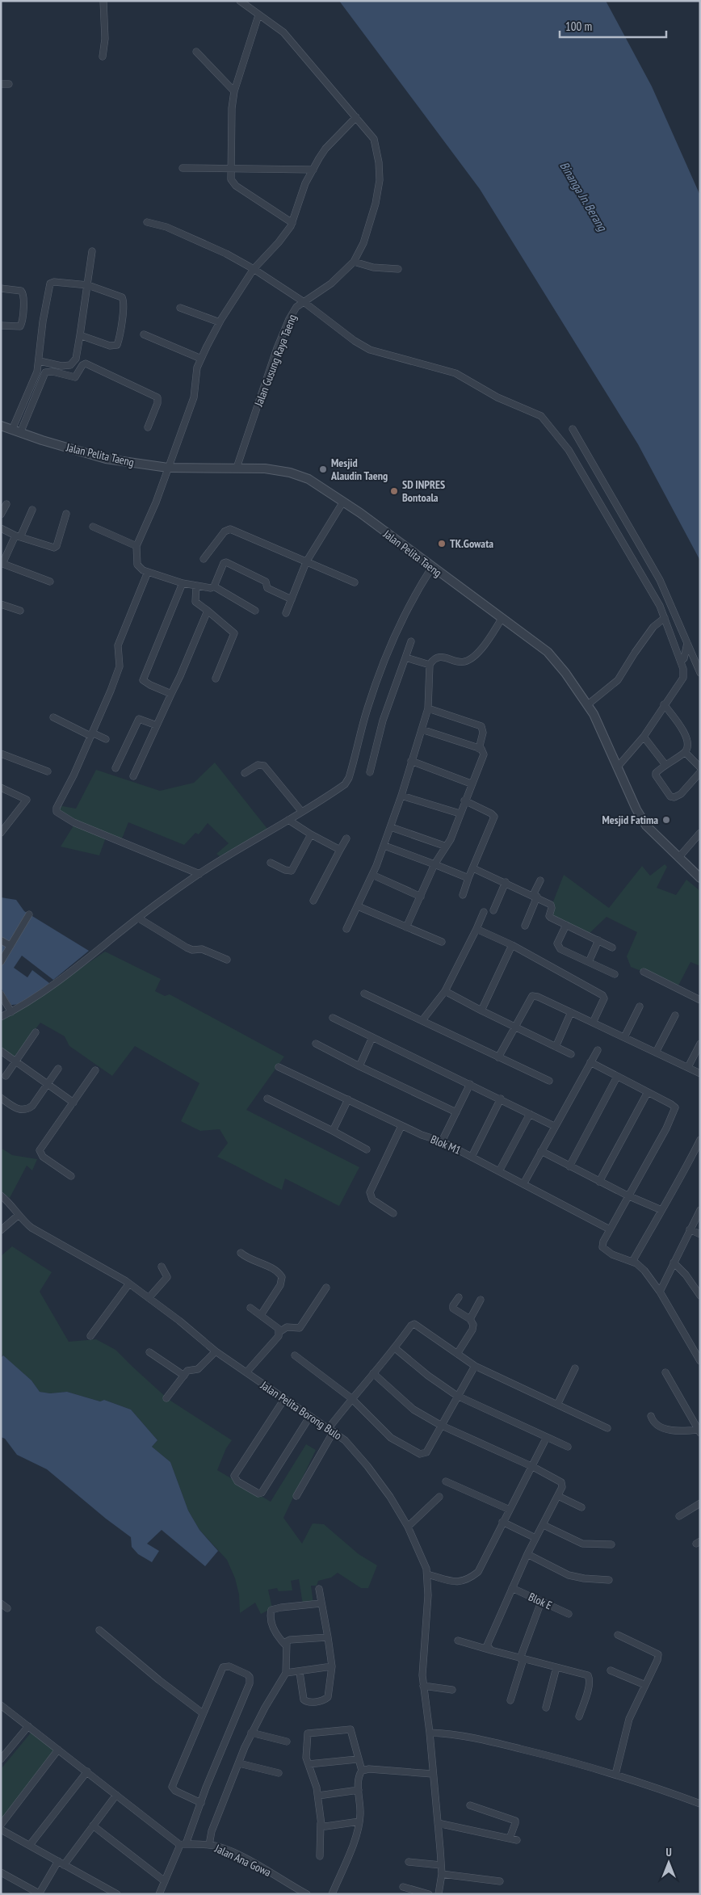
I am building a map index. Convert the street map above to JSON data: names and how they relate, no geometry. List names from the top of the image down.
{
  "streets": {
    "street": [
      "Jalan Gusung Raya Taeng",
      "Jalan Pelita Taeng",
      "Blok M1",
      "Jalan Pelita Borong Bulo",
      "Blok E",
      "Jalan Ana Gowa"
    ]
  },
  "crossings": [
    ["Jalan Gusung Raya Taeng", "Jalan Pelita Taeng"]
  ],
  "water": ["Binanga Jn. Berang"],
  "places": [
    "Mesjid Alaudin Taeng",
    "SD INPRES Bontoala",
    "TK.Gowata",
    "Mesjid Fatima"
  ],
  "scale_bar": "100 m",
  "north": "top"
}
